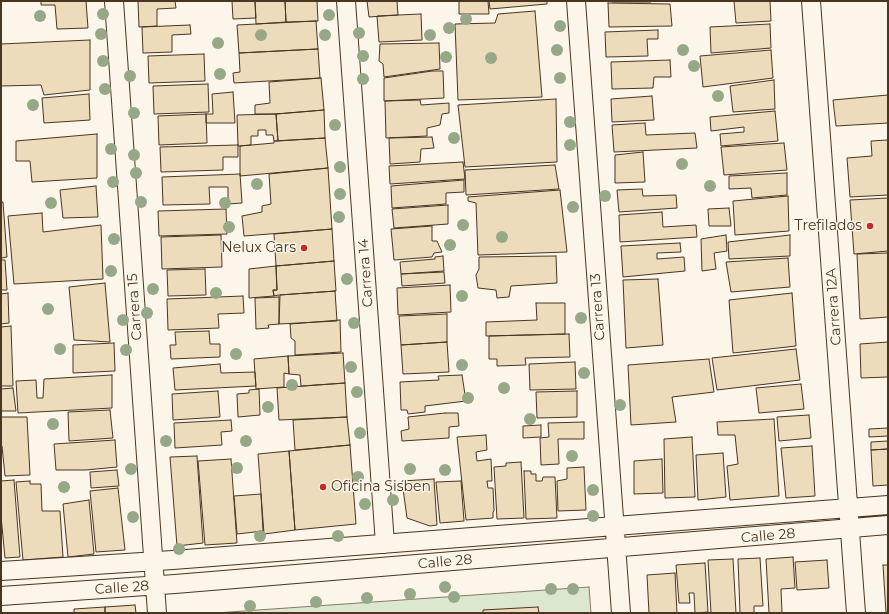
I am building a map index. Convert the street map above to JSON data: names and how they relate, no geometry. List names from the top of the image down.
{
  "streets": {
    "street": [
      "Carrera 14",
      "Carrera 15",
      "Carrera 13",
      "Carrera 12A",
      "Calle 28"
    ]
  },
  "crossings": [
    ["Carrera 14", "Calle 28"],
    ["Carrera 15", "Calle 28"],
    ["Carrera 13", "Calle 28"],
    ["Carrera 12A", "Calle 28"]
  ],
  "places": ["Trefilados", "Nelux Cars", "Oficina Sisben"]
}
